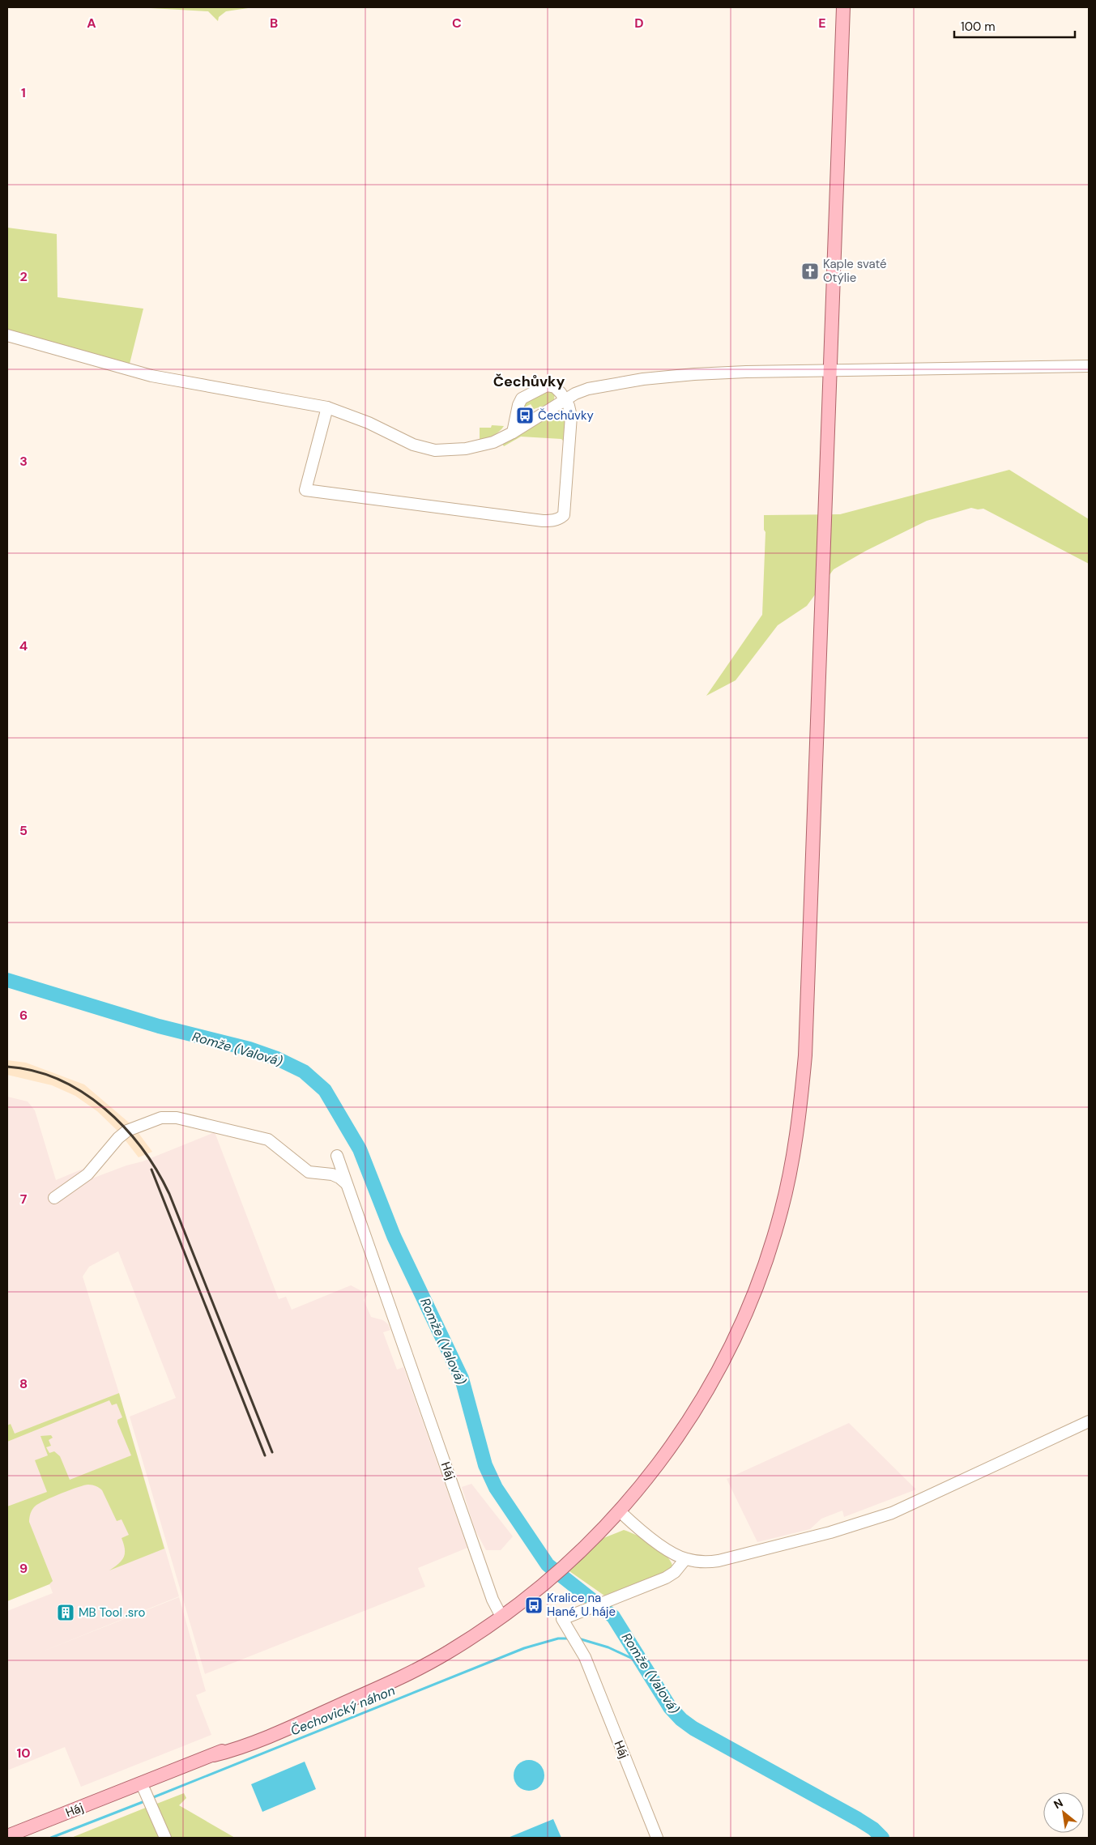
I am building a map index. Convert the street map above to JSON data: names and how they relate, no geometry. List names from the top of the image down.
{
  "streets": {
    "main road": ["Háj"]
  },
  "districts": ["Čechůvky"],
  "water": ["Romže (Valová)", "Čechovický náhon"],
  "places": {
    "church": ["Kaple svaté Otýlie"],
    "bus stop": ["Čechůvky", "Kralice na Hané, U háje"],
    "building": ["MB Tool .sro"]
  },
  "scale_bar": "100 m",
  "north": "top left",
  "grid": {
    "columns": [
      "A",
      "B",
      "C",
      "D",
      "E"
    ],
    "rows": [
      "1",
      "2",
      "3",
      "4",
      "5",
      "6",
      "7",
      "8",
      "9",
      "10"
    ]
  }
}
